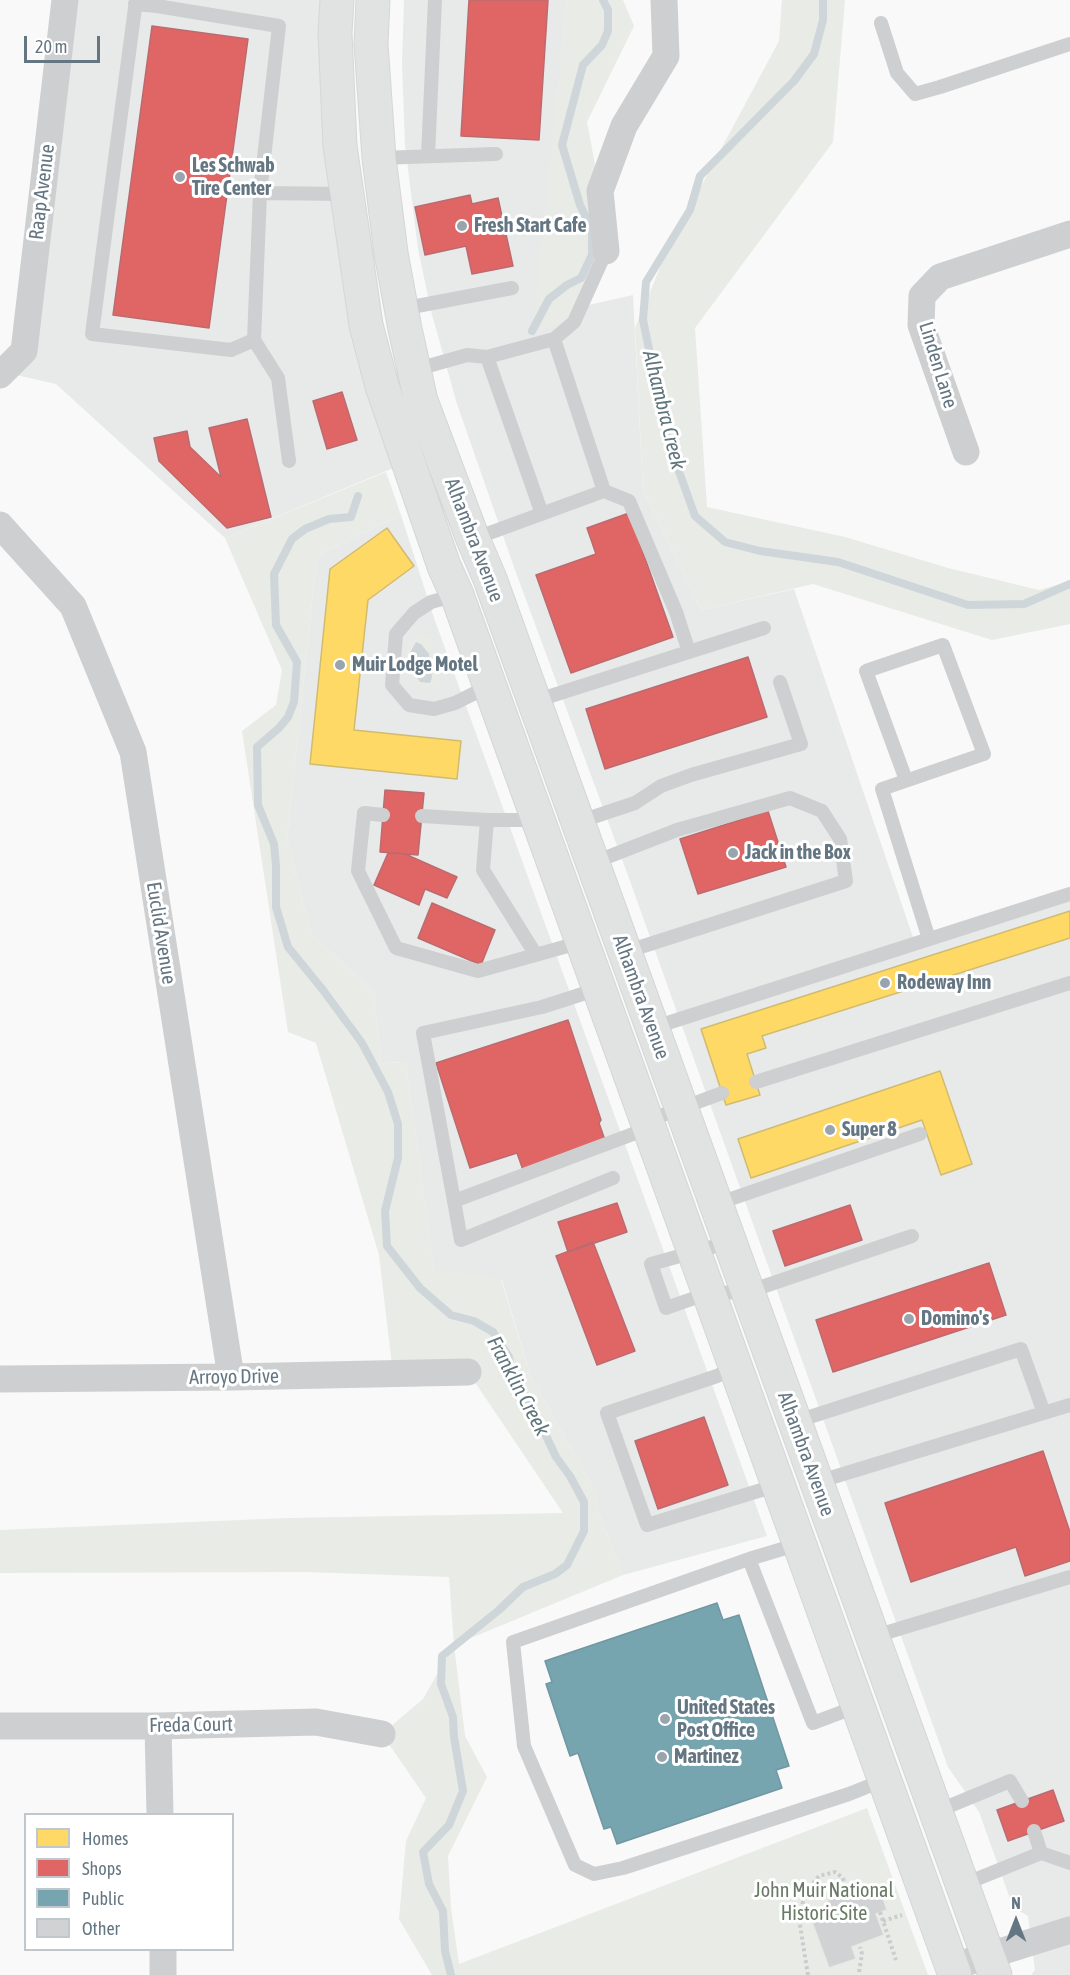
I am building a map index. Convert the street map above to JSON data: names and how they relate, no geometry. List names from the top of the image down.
{
  "streets": {
    "main road": ["Alhambra Avenue"],
    "street": [
      "Raap Avenue",
      "Linden Lane",
      "Euclid Avenue",
      "Arroyo Drive",
      "Freda Court"
    ]
  },
  "crossings": [
    ["Euclid Avenue", "Arroyo Drive"]
  ],
  "water": ["Alhambra Creek", "Franklin Creek"],
  "parks": ["John Muir National Historic Site"],
  "places": [
    "Les Schwab Tire Center",
    "Fresh Start Cafe",
    "Muir Lodge Motel",
    "Jack in the Box",
    "Rodeway Inn",
    "Super 8",
    "Domino's",
    "United States Post Office",
    "Martinez"
  ],
  "legend": [
    "Homes",
    "Shops",
    "Public",
    "Other"
  ],
  "scale_bar": "20 m",
  "north": "top"
}
